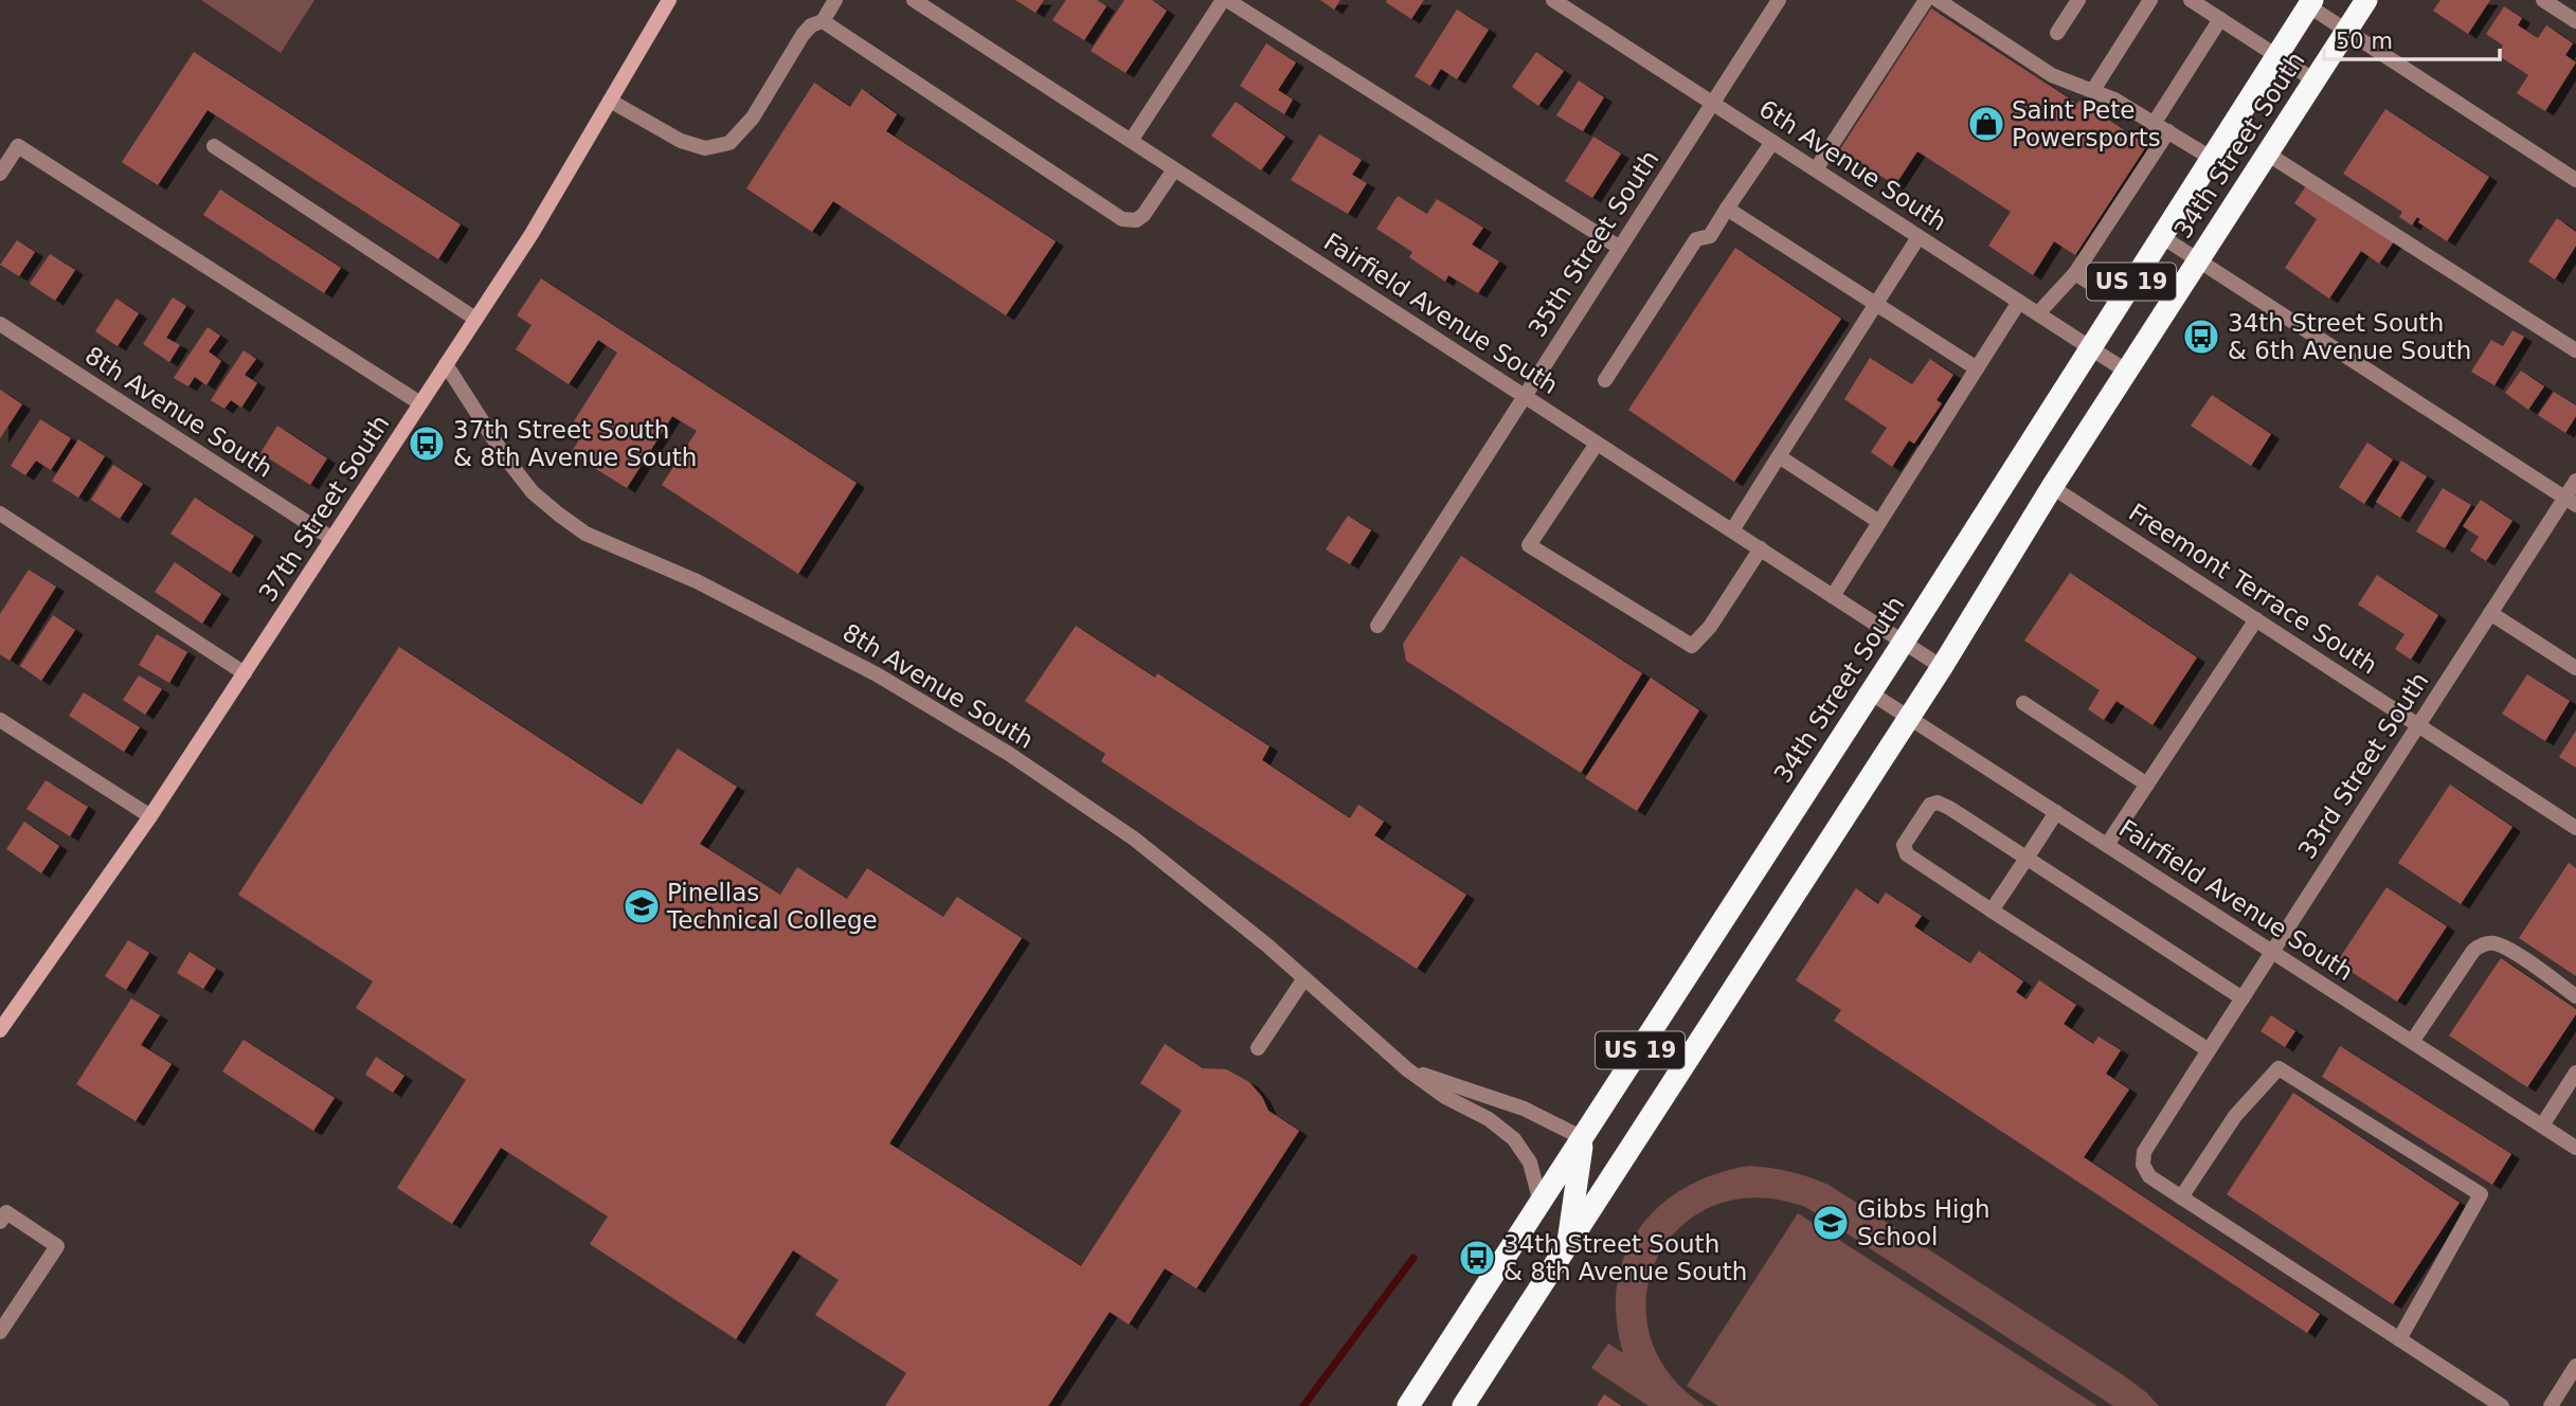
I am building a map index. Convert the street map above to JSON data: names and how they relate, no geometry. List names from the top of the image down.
{
  "streets": {
    "highway": ["34th Street South", "US 19"],
    "street": [
      "6th Avenue South",
      "35th Street South",
      "Fairfield Avenue South",
      "8th Avenue South",
      "37th Street South",
      "Freemont Terrace South",
      "33rd Street South"
    ]
  },
  "crossings": [
    ["34th Street South", "6th Avenue South"],
    ["34th Street South", "Fairfield Avenue South"],
    ["34th Street South", "8th Avenue South"],
    ["34th Street South", "Freemont Terrace South"],
    ["6th Avenue South", "35th Street South"],
    ["35th Street South", "Fairfield Avenue South"],
    ["Fairfield Avenue South", "33rd Street South"],
    ["8th Avenue South", "37th Street South"],
    ["Freemont Terrace South", "33rd Street South"]
  ],
  "places": {
    "shop": ["Saint Pete Powersports"],
    "bus stop": ["34th Street South & 6th Avenue South", "37th Street South & 8th Avenue South", "34th Street South & 8th Avenue South"],
    "school or university": ["Pinellas Technical College", "Gibbs High School"]
  },
  "scale_bar": "50 m"
}
